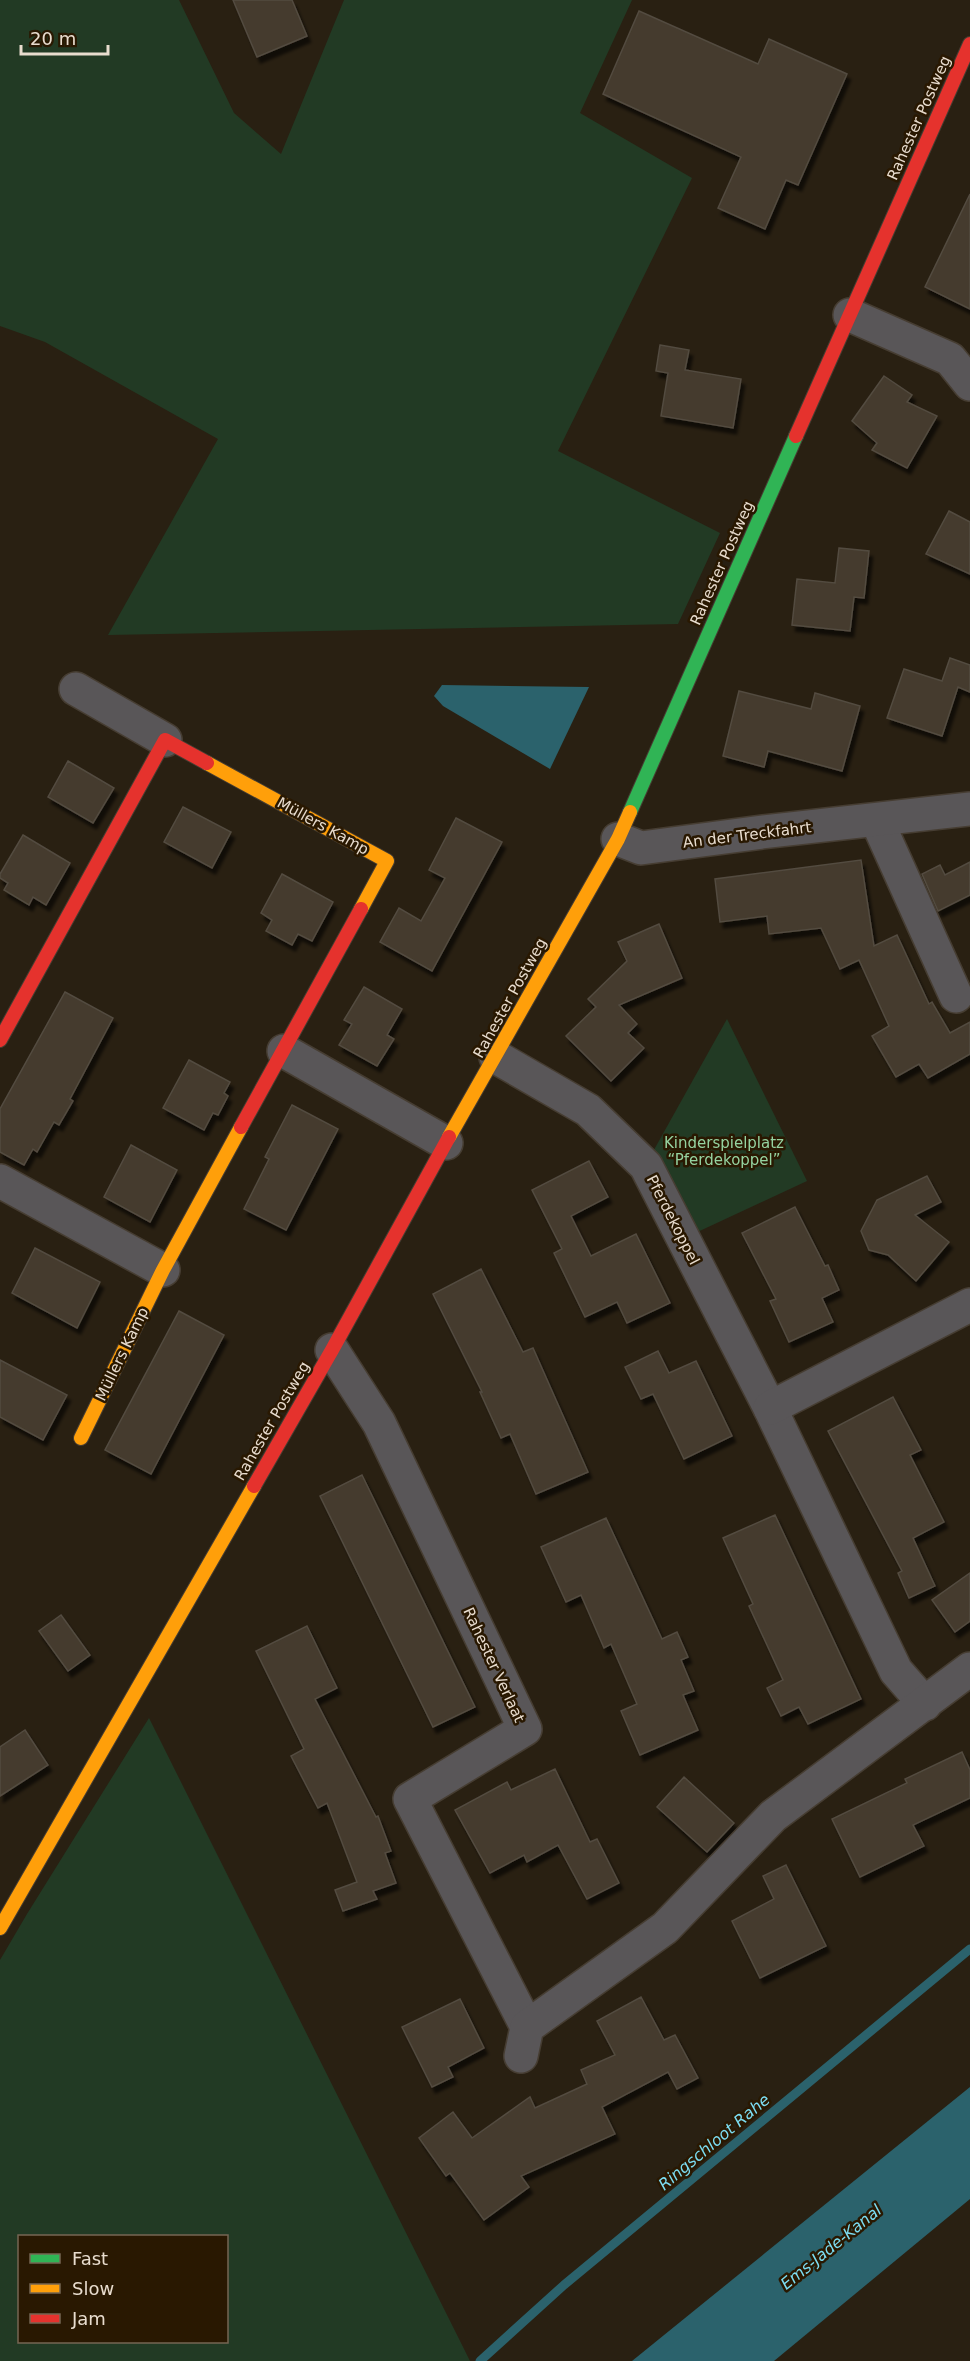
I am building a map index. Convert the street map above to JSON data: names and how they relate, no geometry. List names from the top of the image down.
{
  "streets": {
    "street": [
      "Rahester Postweg",
      "Müllers Kamp",
      "An der Treckfahrt",
      "Pferdekoppel",
      "Rahester Verlaat"
    ]
  },
  "crossings": [
    ["Rahester Postweg", "An der Treckfahrt"],
    ["Rahester Postweg", "Pferdekoppel"],
    ["Rahester Postweg", "Rahester Verlaat"],
    ["Pferdekoppel", "Rahester Verlaat"]
  ],
  "water": ["Ringschloot Rahe", "Ems-Jade-Kanal"],
  "parks": ["Kinderspielplatz “Pferdekoppel”"],
  "legend": ["Fast", "Slow", "Jam"],
  "scale_bar": "20 m"
}
